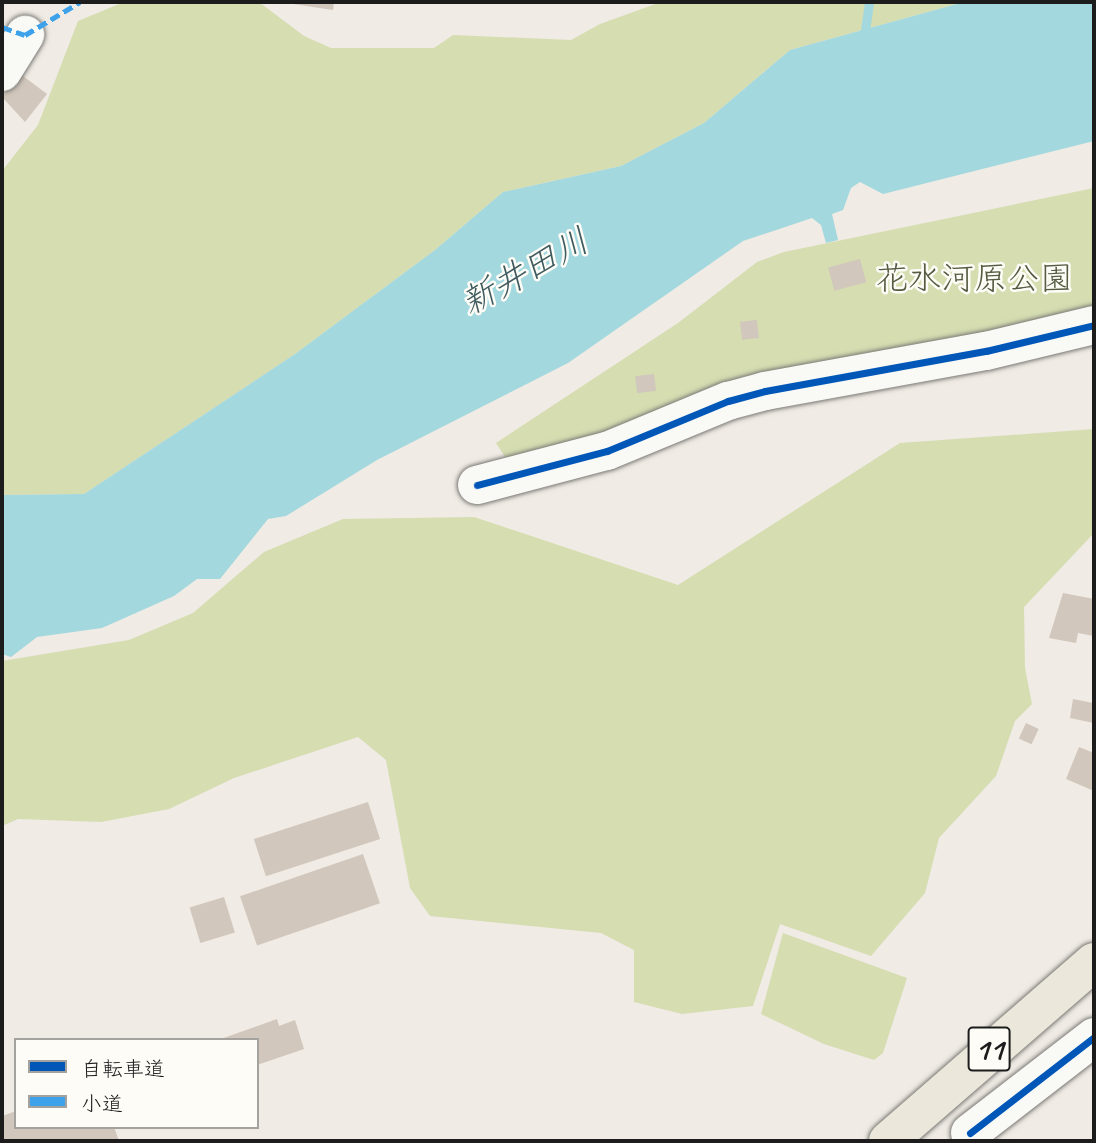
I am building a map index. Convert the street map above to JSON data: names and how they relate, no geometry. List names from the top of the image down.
{
  "streets": {
    "main road": ["11"]
  },
  "water": ["新井田川"],
  "parks": ["花水河原公園"],
  "legend": ["自転車道", "小道"]
}
